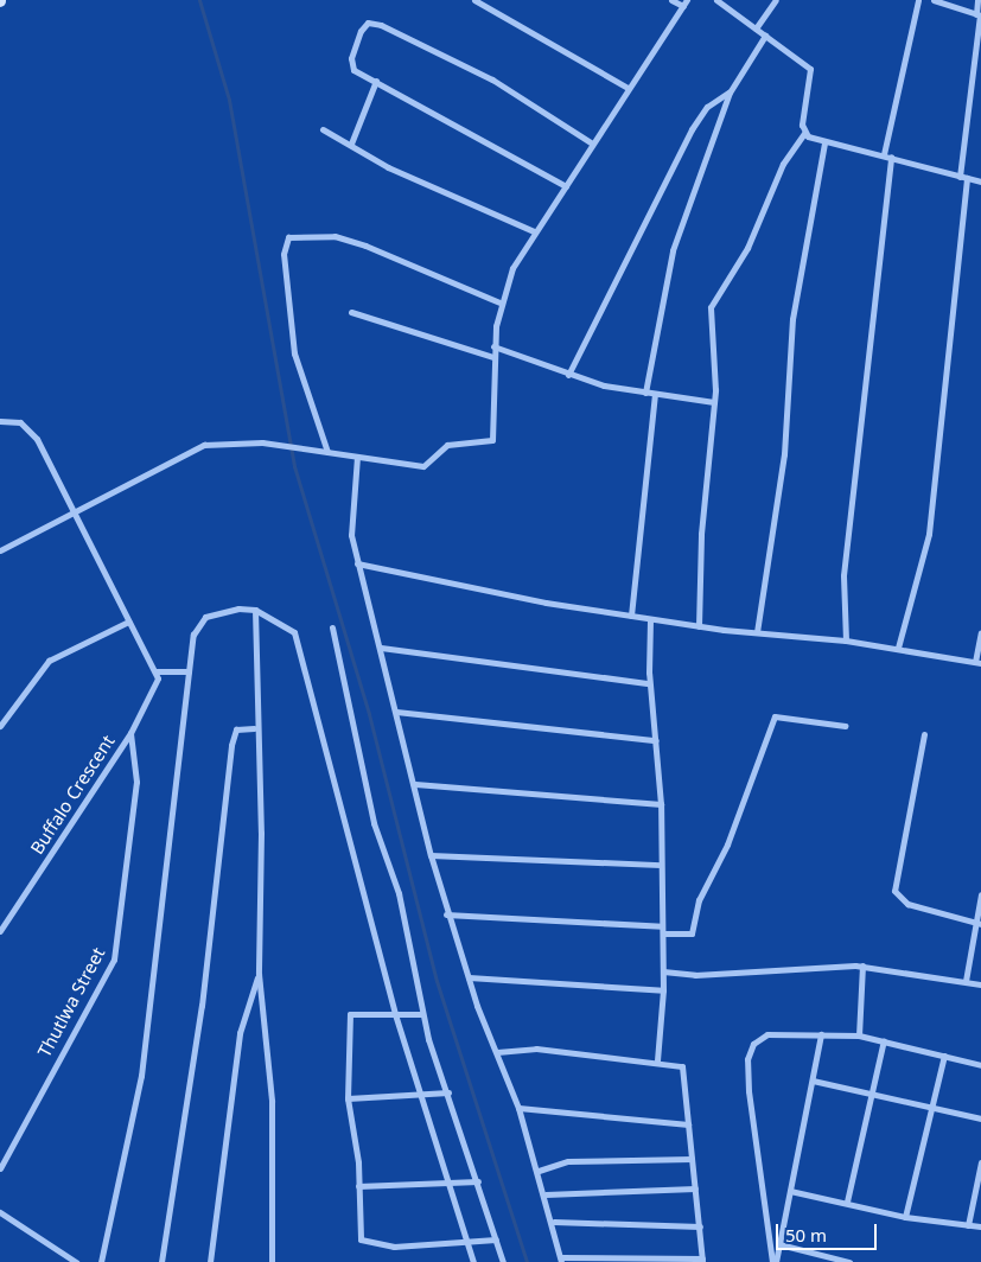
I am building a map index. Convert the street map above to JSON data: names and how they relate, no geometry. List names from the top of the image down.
{
  "streets": {
    "street": ["Buffalo Crescent", "Thutlwa Street"]
  },
  "crossings": [
    ["Buffalo Crescent", "Thutlwa Street"]
  ],
  "scale_bar": "50 m"
}
